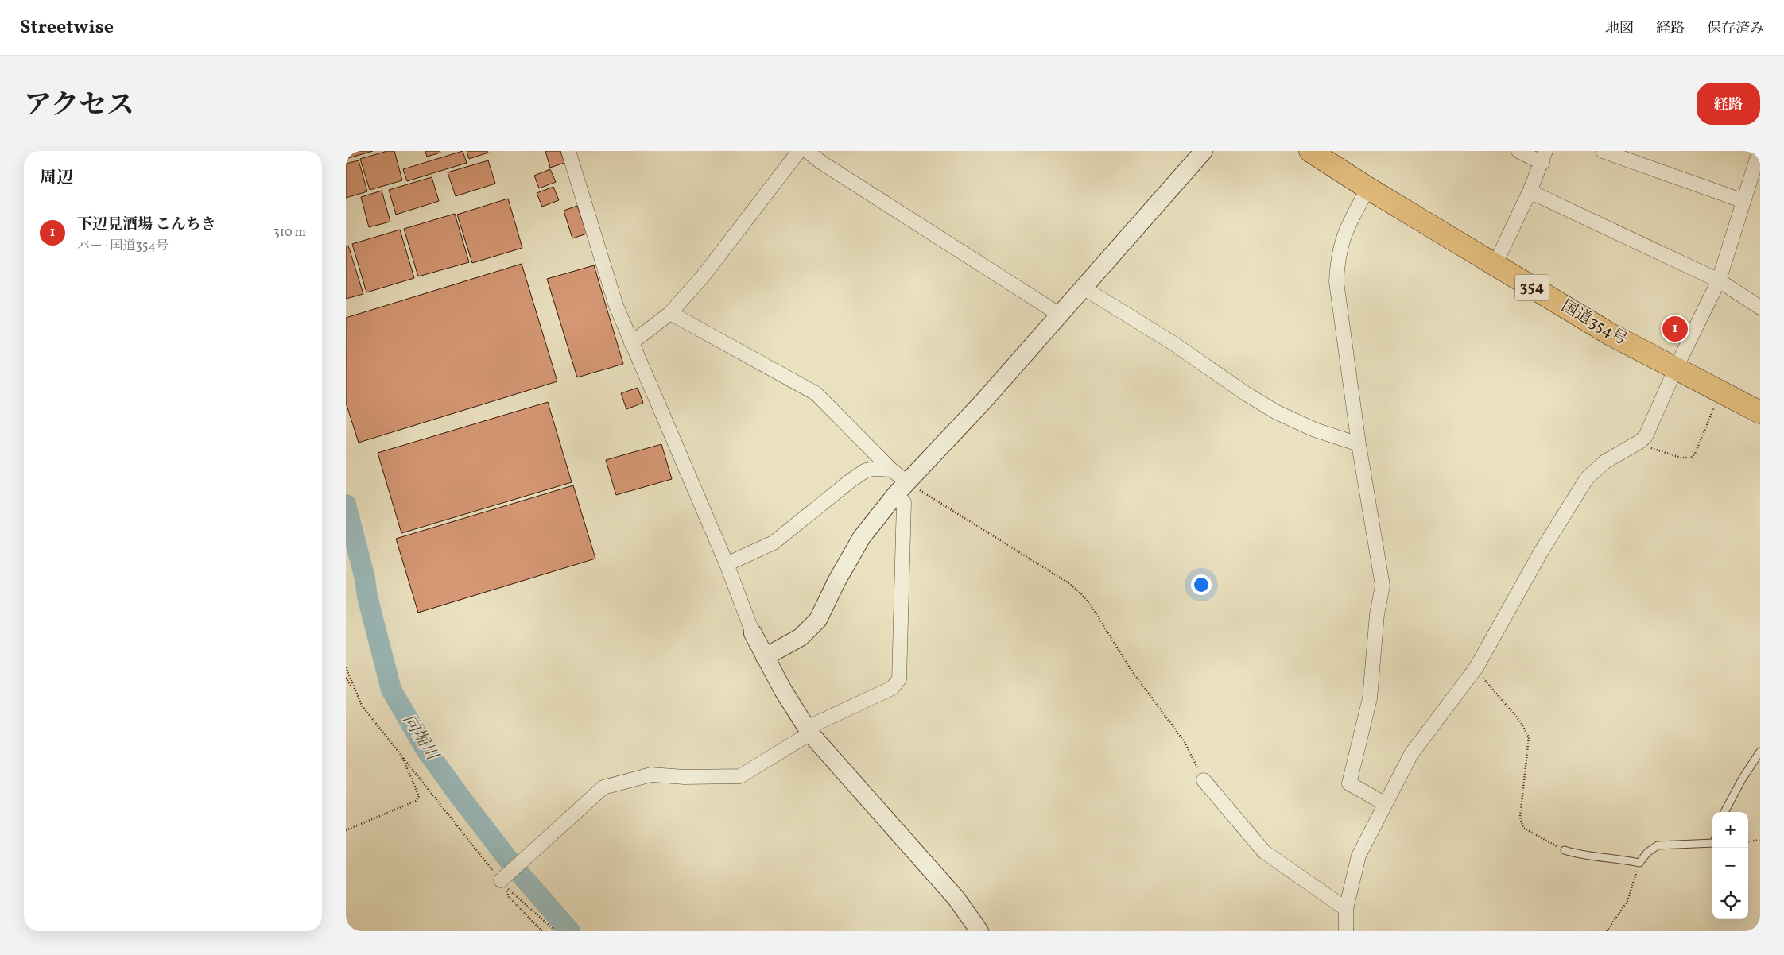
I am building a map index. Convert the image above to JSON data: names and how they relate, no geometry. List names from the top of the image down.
{
  "streets": {
    "highway": ["354", "国道354号"]
  },
  "water": ["向堀川"],
  "page": {
    "header": "Streetwise",
    "nav": ["地図", "経路", "保存済み"],
    "title": "アクセス",
    "buttons": "経路",
    "heading": "周辺",
    "list": [
      {
        "mark": "1",
        "name": "下辺見酒場 こんちき",
        "note": "バー · 国道354号",
        "value": "310 m"
      }
    ],
    "pins": "1",
    "map_buttons": ["+", "−"]
  }
}
